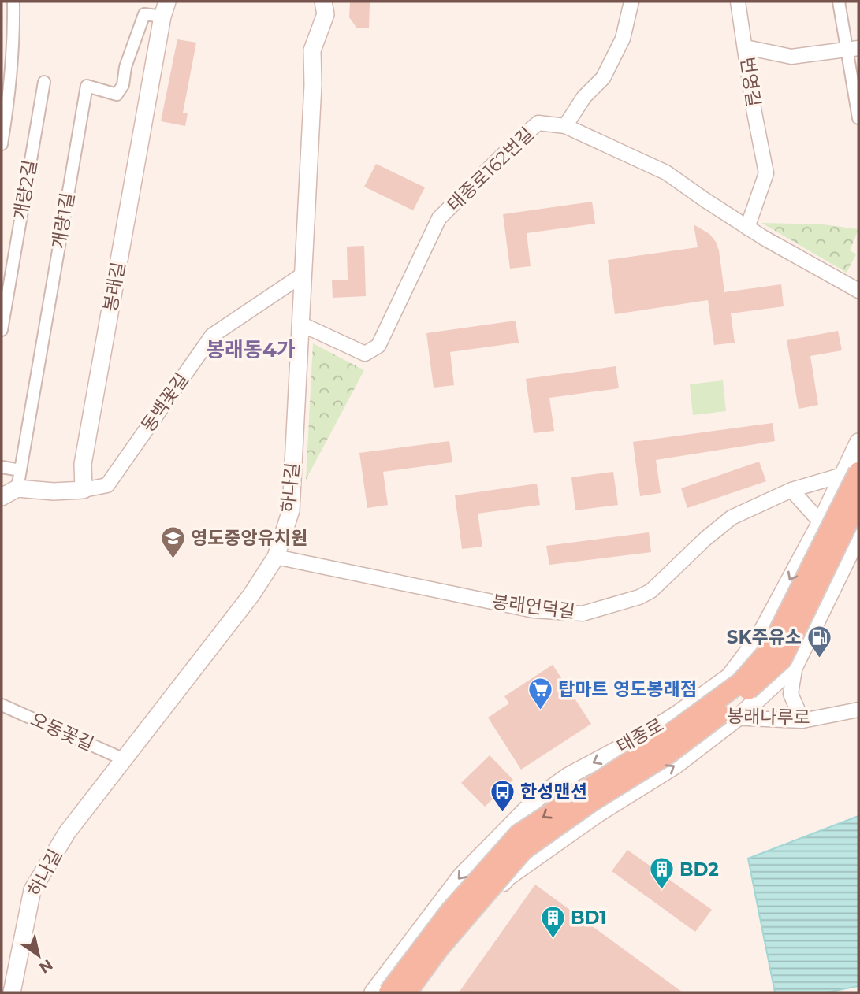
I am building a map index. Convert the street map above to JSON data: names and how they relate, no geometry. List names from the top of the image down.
{
  "streets": {
    "main road": ["봉래길", "하나길", "태종로"],
    "street": [
      "번영길",
      "태종로162번길",
      "개량2길",
      "개량1길",
      "동백꽃길",
      "봉래언덕길",
      "봉래나루로",
      "오동꽃길"
    ]
  },
  "crossings": [
    ["번영길", "태종로162번길"],
    ["태종로162번길", "하나길"],
    ["개량1길", "봉래길"],
    ["봉래길", "동백꽃길"],
    ["동백꽃길", "하나길"],
    ["하나길", "봉래언덕길"],
    ["하나길", "오동꽃길"],
    ["봉래언덕길", "태종로"],
    ["봉래나루로", "태종로"]
  ],
  "districts": ["봉래동4가"],
  "places": {
    "school or university": ["영도중앙유치원"],
    "fuel station": ["SK주유소"],
    "supermarket": ["탑마트 영도봉래점"],
    "bus stop": ["한성맨션"],
    "building": ["BD2", "BD1"]
  },
  "north": "bottom right"
}
